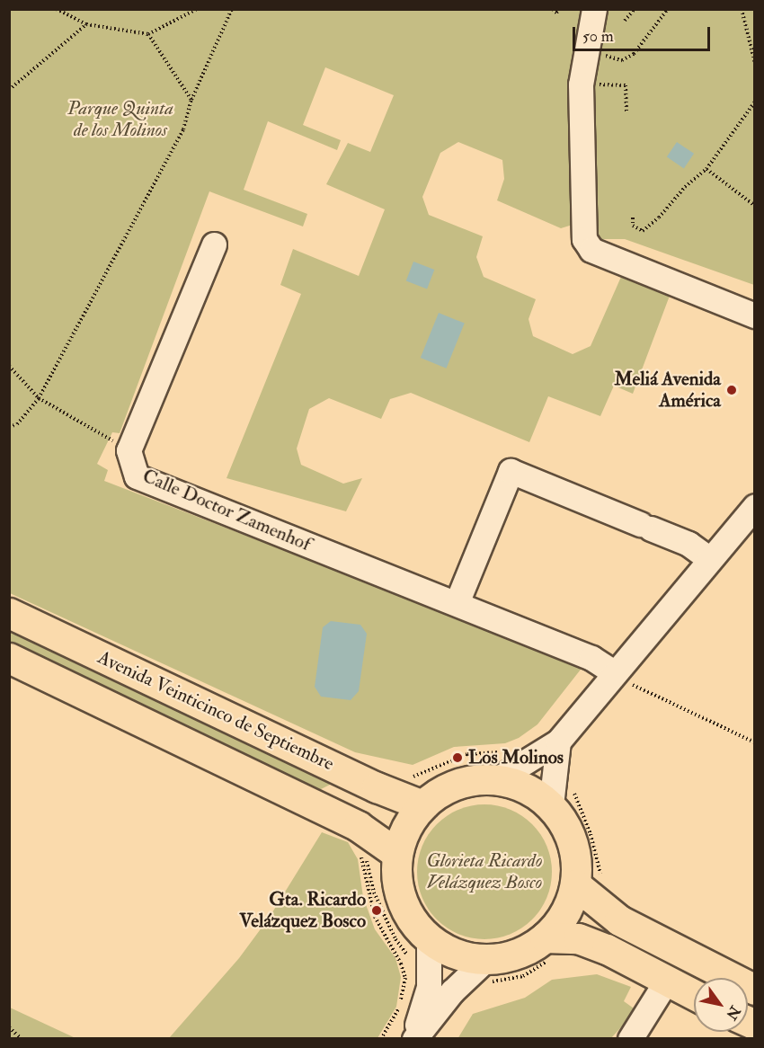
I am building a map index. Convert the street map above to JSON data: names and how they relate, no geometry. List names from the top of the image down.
{
  "streets": {
    "main road": ["Avenida Veinticinco de Septiembre"],
    "street": ["Calle Doctor Zamenhof"]
  },
  "parks": ["Parque Quinta de los Molinos", "Glorieta Ricardo Velázquez Bosco"],
  "places": ["Meliá Avenida América", "Los Molinos", "Gta. Ricardo Velázquez Bosco"],
  "scale_bar": "50 m",
  "north": "bottom right"
}
